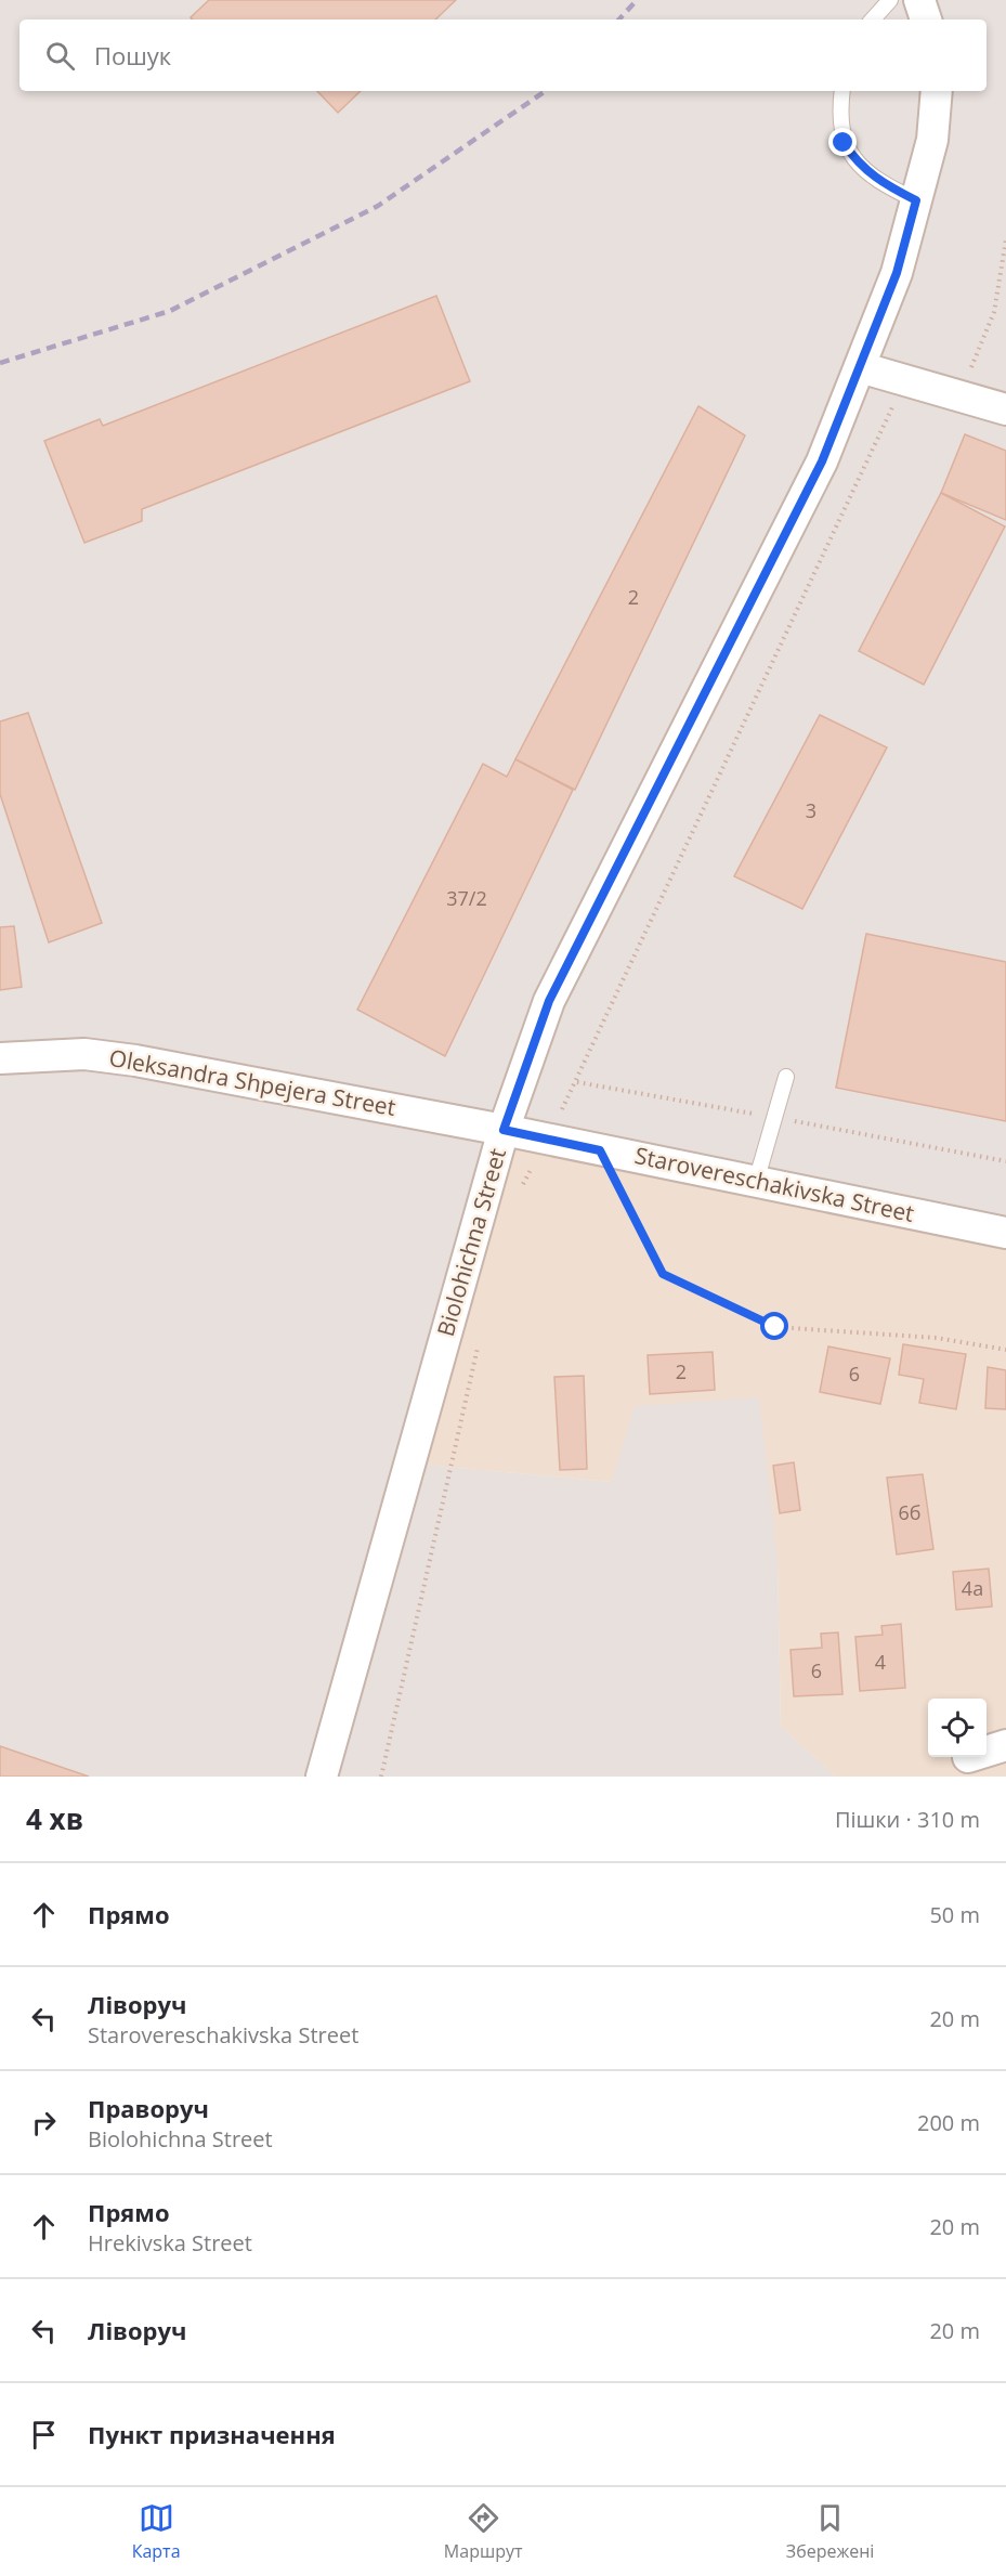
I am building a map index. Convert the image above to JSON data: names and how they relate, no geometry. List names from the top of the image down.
{
  "streets": {
    "street": ["Oleksandra Shpejera Street", "Starovereschakivska Street", "Biolohichna Street"]
  },
  "crossings": [
    ["Oleksandra Shpejera Street", "Starovereschakivska Street"],
    ["Oleksandra Shpejera Street", "Biolohichna Street"],
    ["Starovereschakivska Street", "Biolohichna Street"]
  ],
  "house_numbers": [
    "2",
    "3",
    "37/2",
    "2",
    "6",
    "6б",
    "4а",
    "4",
    "6"
  ],
  "page": {
    "search": "Пошук",
    "heading": ["4 хв", "Пішки · 310 m"],
    "list": [
      ["Прямо", "50 m"],
      ["Ліворуч", "Starovereschakivska Street", "20 m"],
      ["Праворуч", "Biolohichna Street", "200 m"],
      ["Прямо", "Hrekivska Street", "20 m"],
      ["Ліворуч", "20 m"],
      "Пункт призначення"
    ],
    "nav": ["Карта", "Маршрут", "Збережені"]
  }
}
